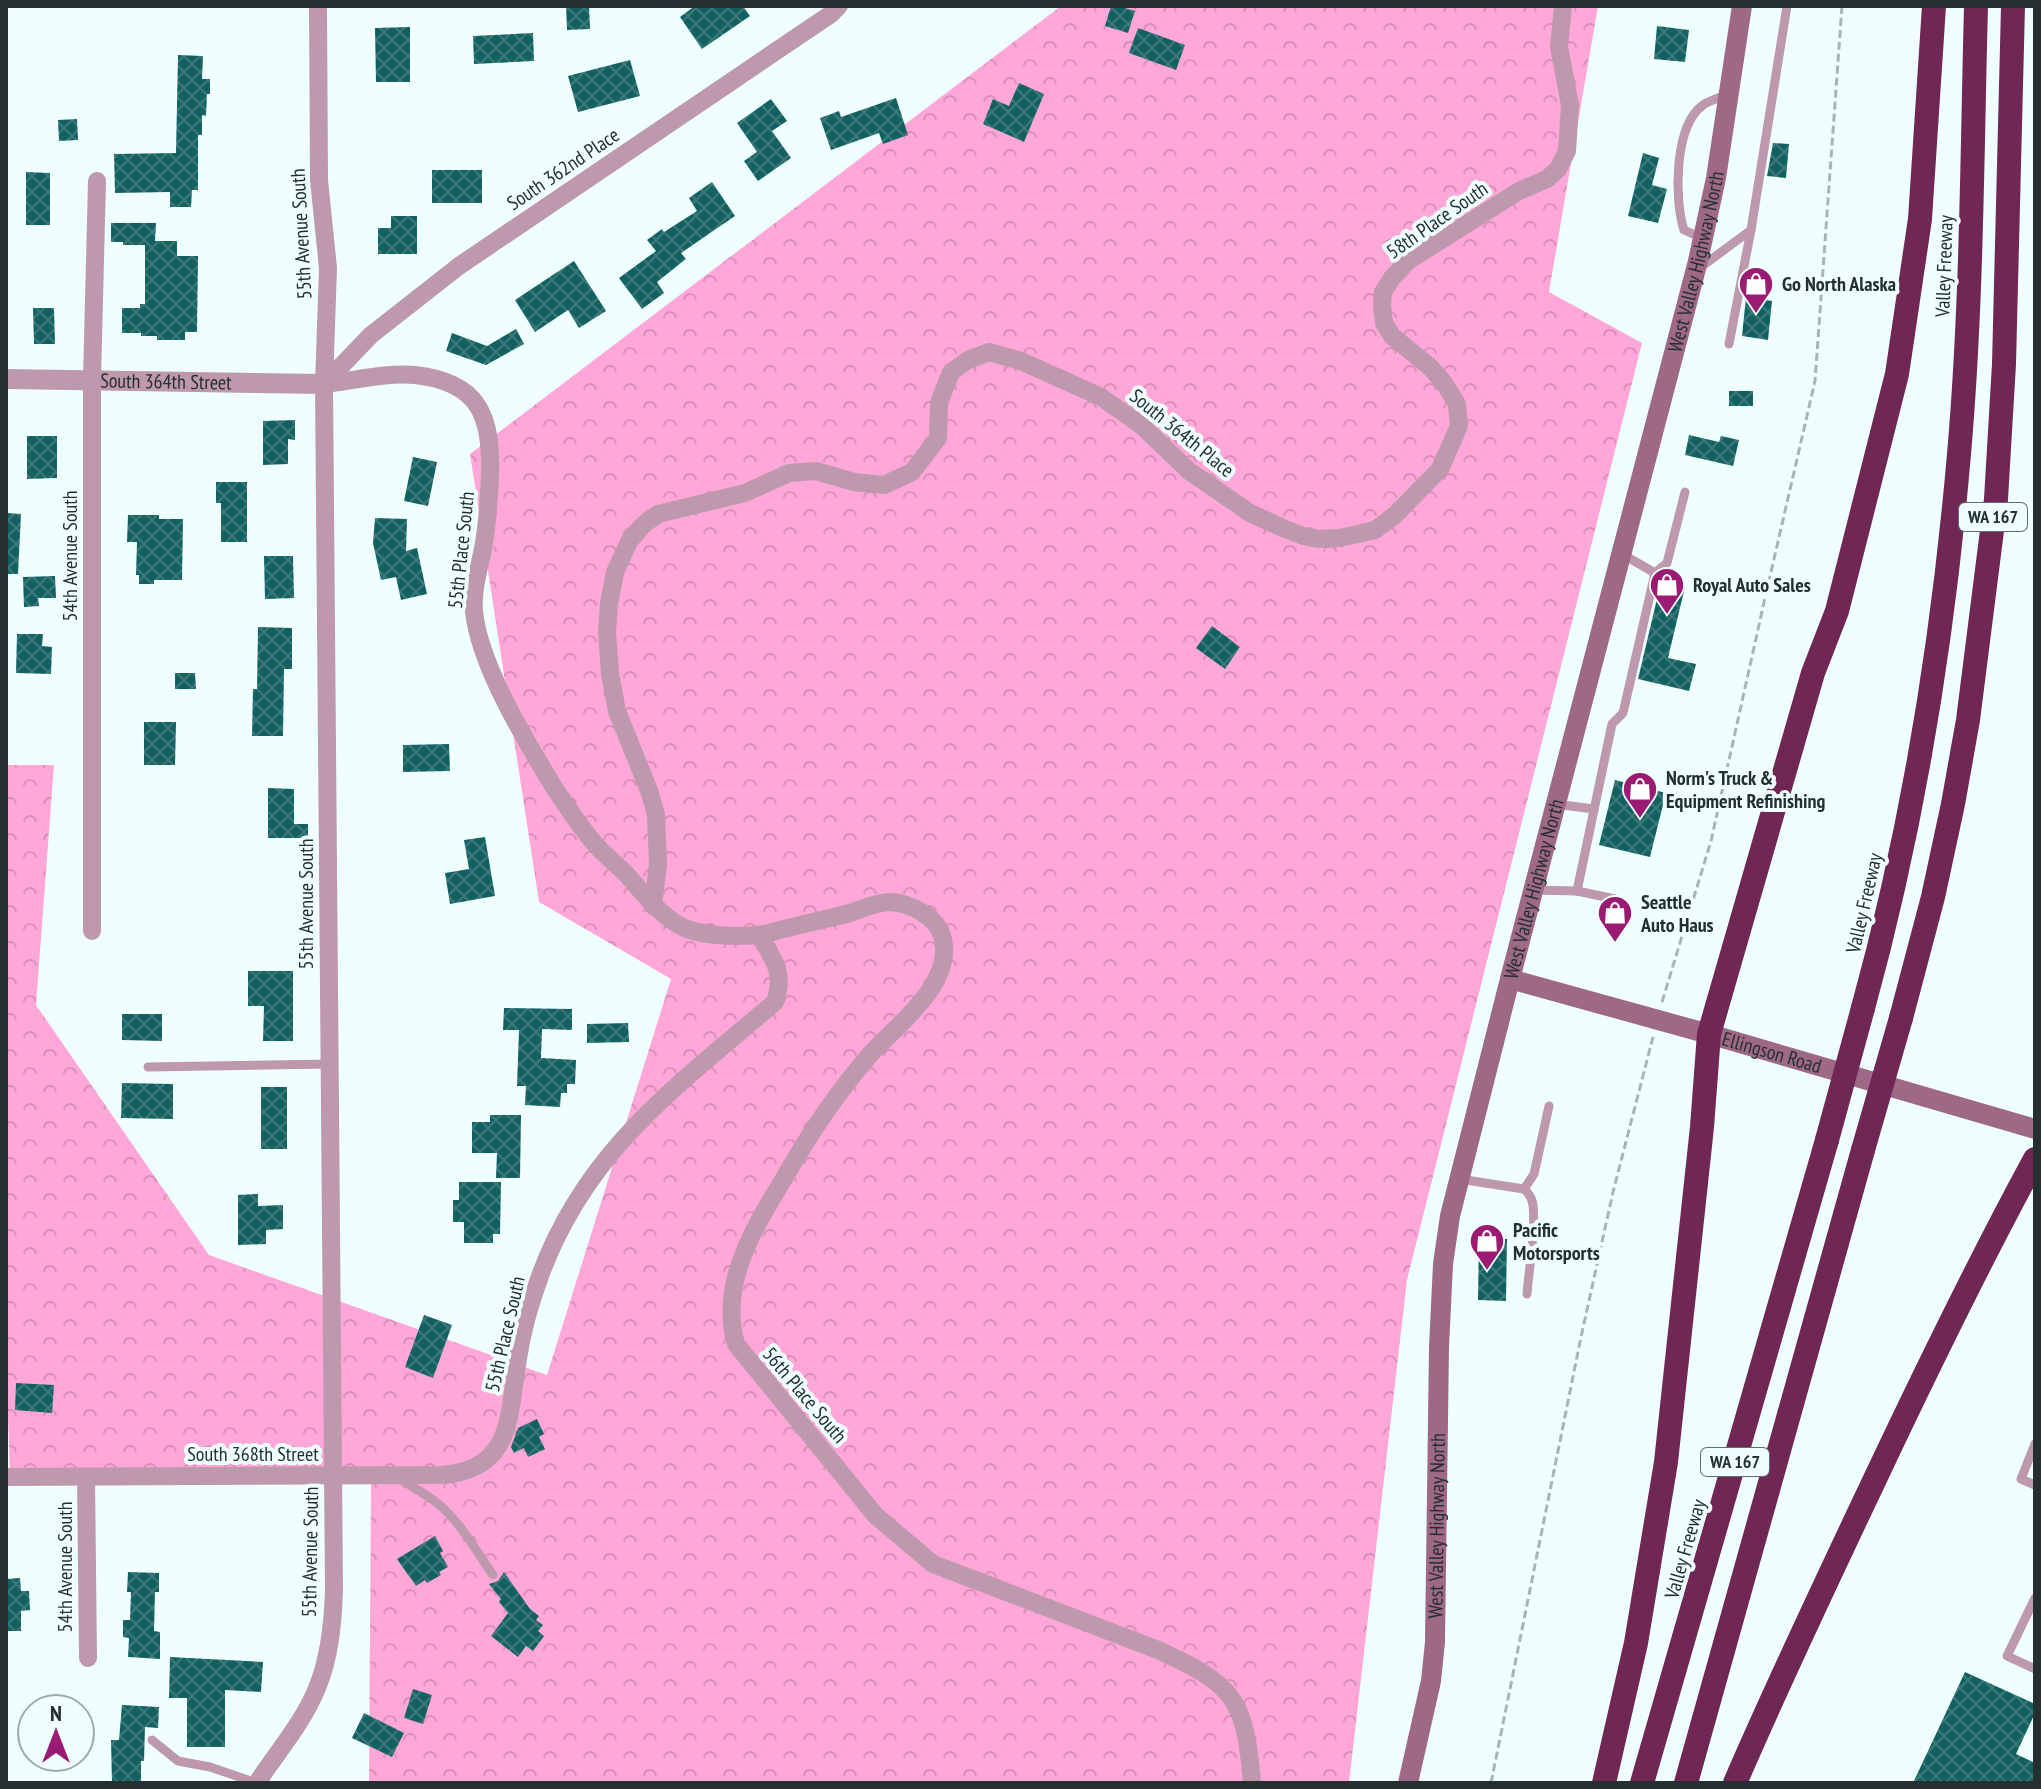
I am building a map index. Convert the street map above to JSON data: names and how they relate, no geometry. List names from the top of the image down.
{
  "streets": {
    "highway": ["Valley Freeway", "WA 167"],
    "main road": ["West Valley Highway North", "Ellingson Road"],
    "street": [
      "South 362nd Place",
      "58th Place South",
      "55th Avenue South",
      "South 364th Street",
      "South 364th Place",
      "55th Place South",
      "54th Avenue South",
      "56th Place South",
      "South 368th Street"
    ]
  },
  "crossings": [
    ["South 362nd Place", "55th Avenue South"],
    ["South 362nd Place", "South 364th Street"],
    ["South 362nd Place", "55th Place South"],
    ["58th Place South", "South 364th Place"],
    ["55th Avenue South", "South 364th Street"],
    ["55th Avenue South", "55th Place South"],
    ["55th Avenue South", "South 368th Street"],
    ["West Valley Highway North", "Ellingson Road"],
    ["South 364th Street", "55th Place South"],
    ["South 364th Street", "54th Avenue South"],
    ["South 364th Place", "55th Place South"],
    ["South 364th Place", "56th Place South"],
    ["55th Place South", "56th Place South"],
    ["55th Place South", "South 368th Street"],
    ["54th Avenue South", "South 368th Street"]
  ],
  "places": {
    "shop": [
      "Go North Alaska",
      "Royal Auto Sales",
      "Norm's Truck & Equipment Refinishing",
      "Seattle Auto Haus",
      "Pacific Motorsports"
    ]
  },
  "north": "top"
}
